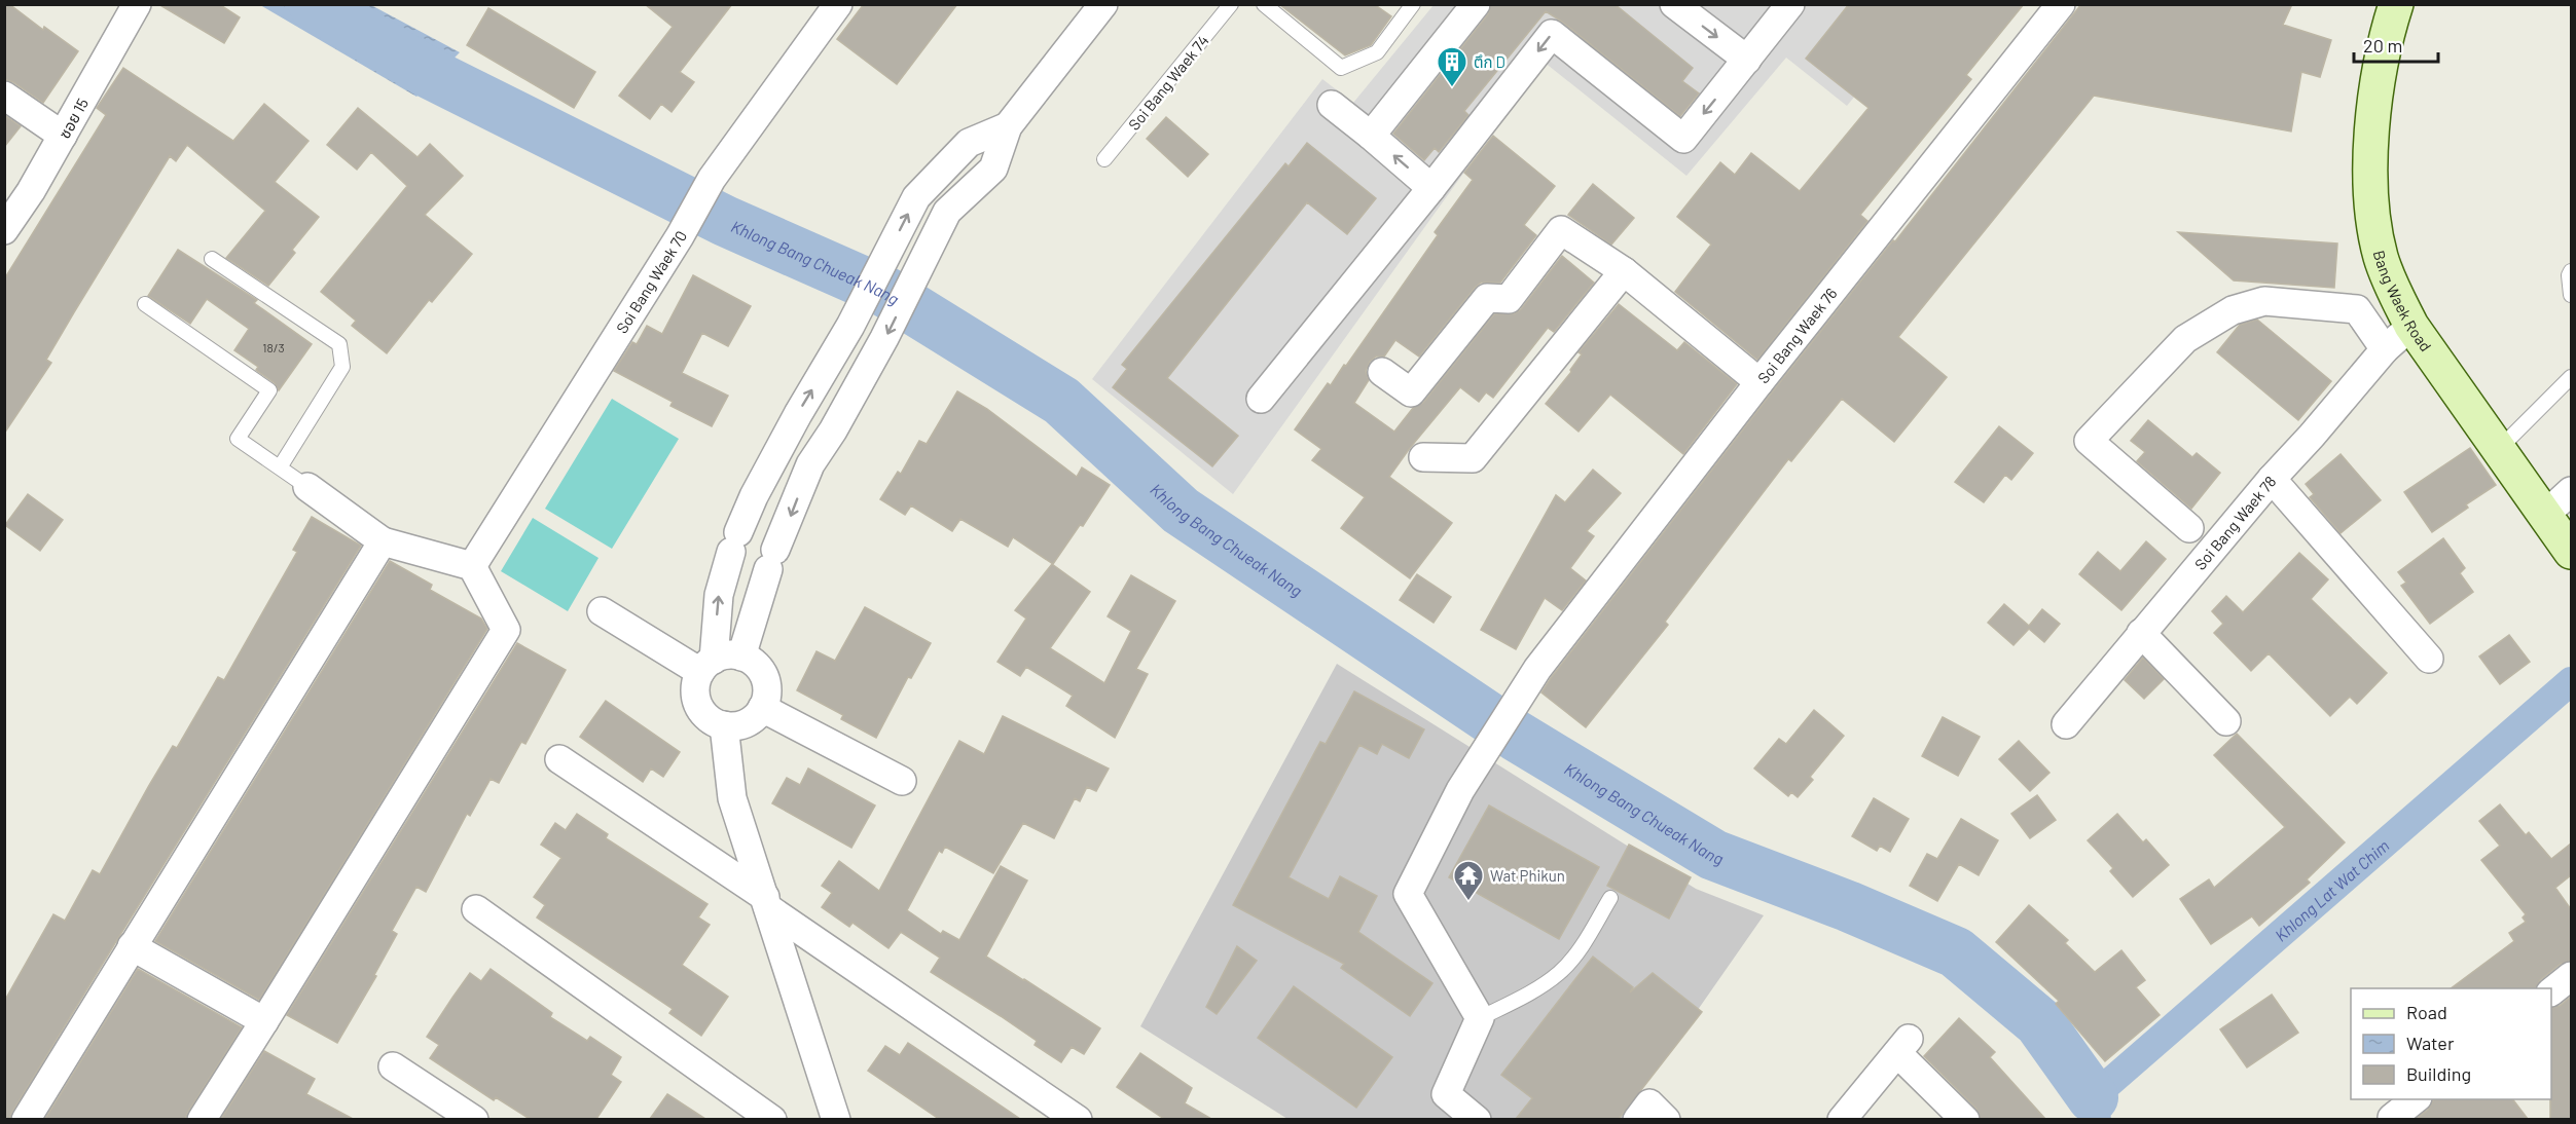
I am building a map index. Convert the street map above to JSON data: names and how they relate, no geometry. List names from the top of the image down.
{
  "streets": {
    "main road": ["Bang Waek Road"],
    "street": [
      "ซอย 15",
      "Soi Bang Waek 70",
      "Soi Bang Waek 76",
      "Soi Bang Waek 78"
    ],
    "lane": ["Soi Bang Waek 74"]
  },
  "crossings": [
    ["Bang Waek Road", "Soi Bang Waek 78"]
  ],
  "water": ["Khlong Bang Chueak Nang", "Khlong Lat Wat Chim"],
  "places": {
    "building": ["ตึก D"],
    "temple": ["Wat Phikun"]
  },
  "house_numbers": ["18/3"],
  "legend": ["Road", "Water", "Building"],
  "scale_bar": "20 m"
}
